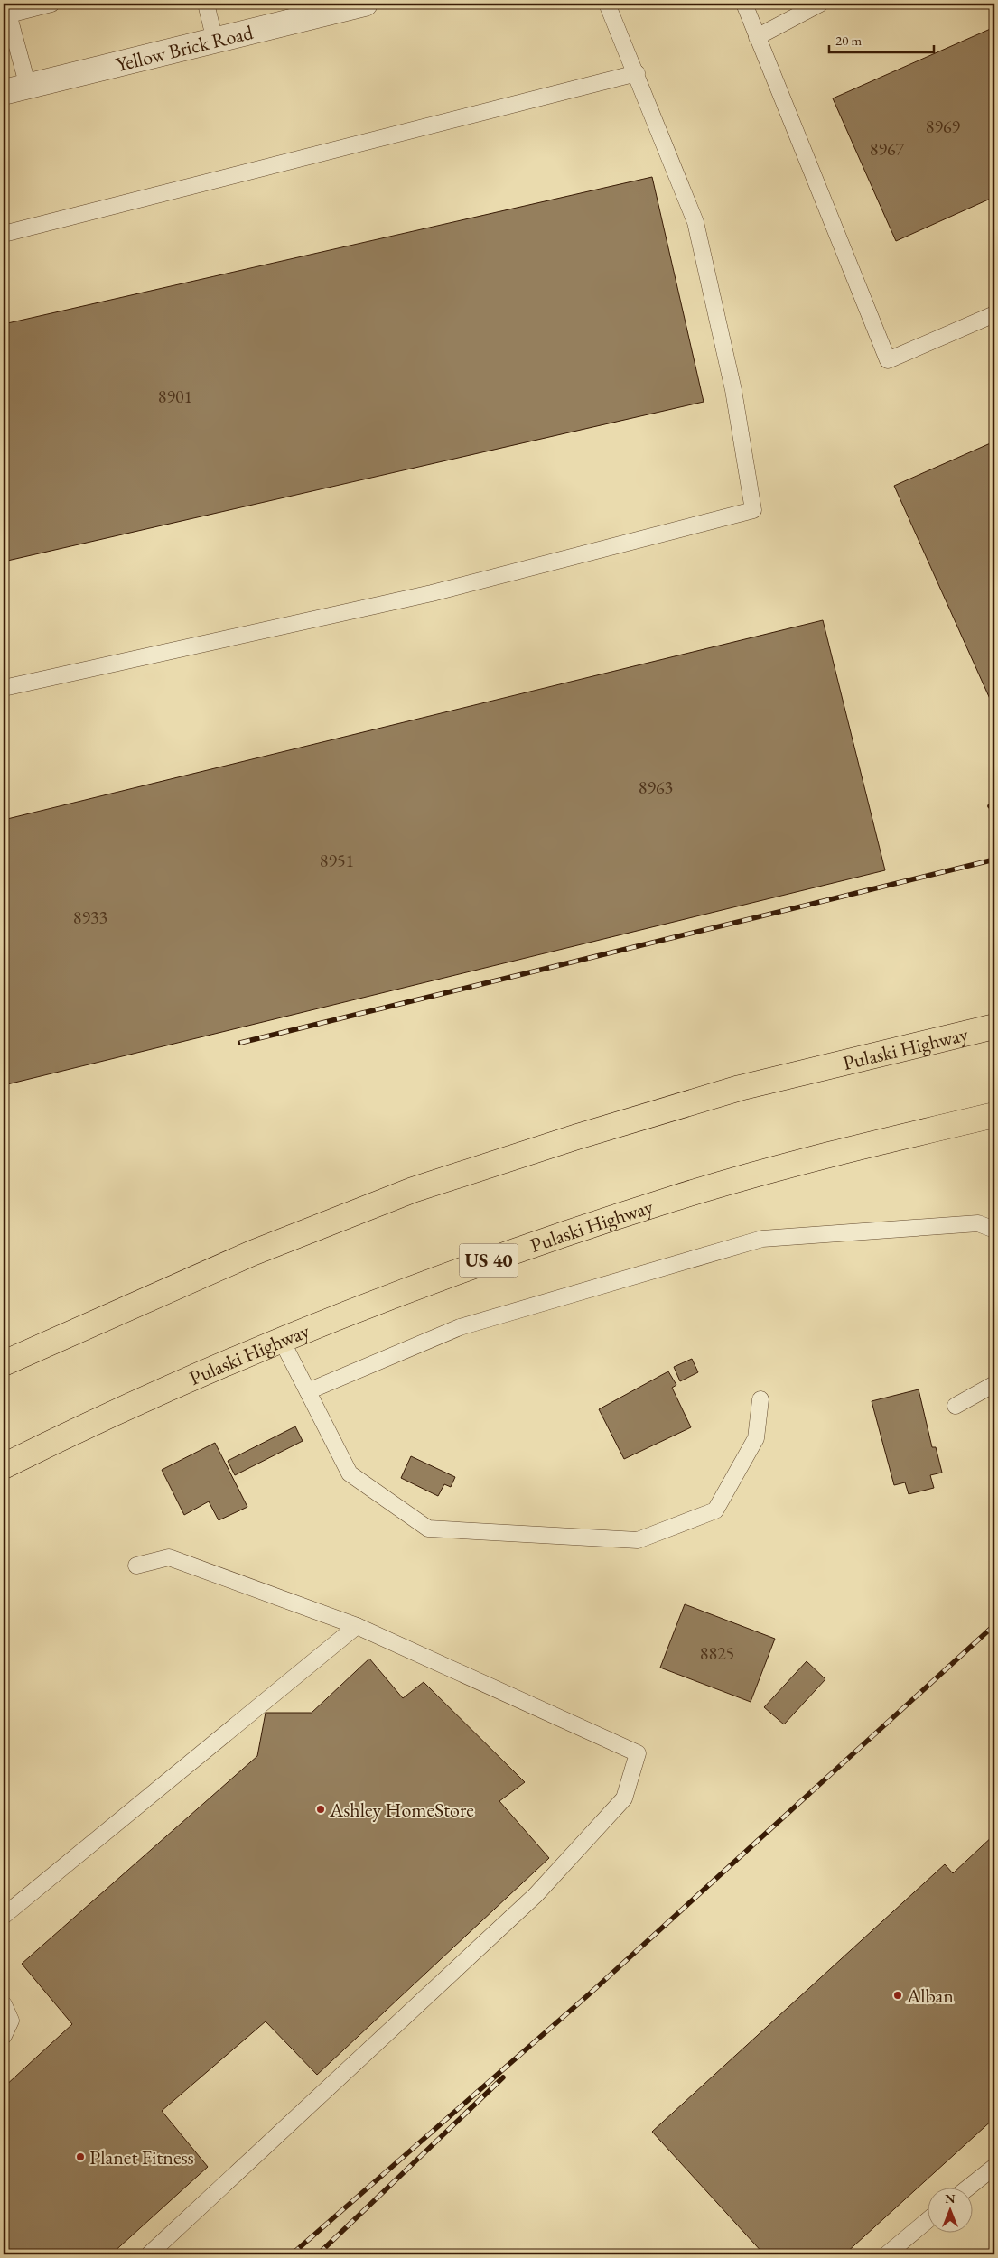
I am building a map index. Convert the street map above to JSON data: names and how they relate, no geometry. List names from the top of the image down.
{
  "streets": {
    "highway": ["Pulaski Highway", "US 40"],
    "street": ["Yellow Brick Road"]
  },
  "places": ["Ashley HomeStore", "Alban", "Planet Fitness"],
  "house_numbers": [
    "8969",
    "8967",
    "8901",
    "8963",
    "8951",
    "8933",
    "8825"
  ],
  "scale_bar": "20 m",
  "north": "top"
}
